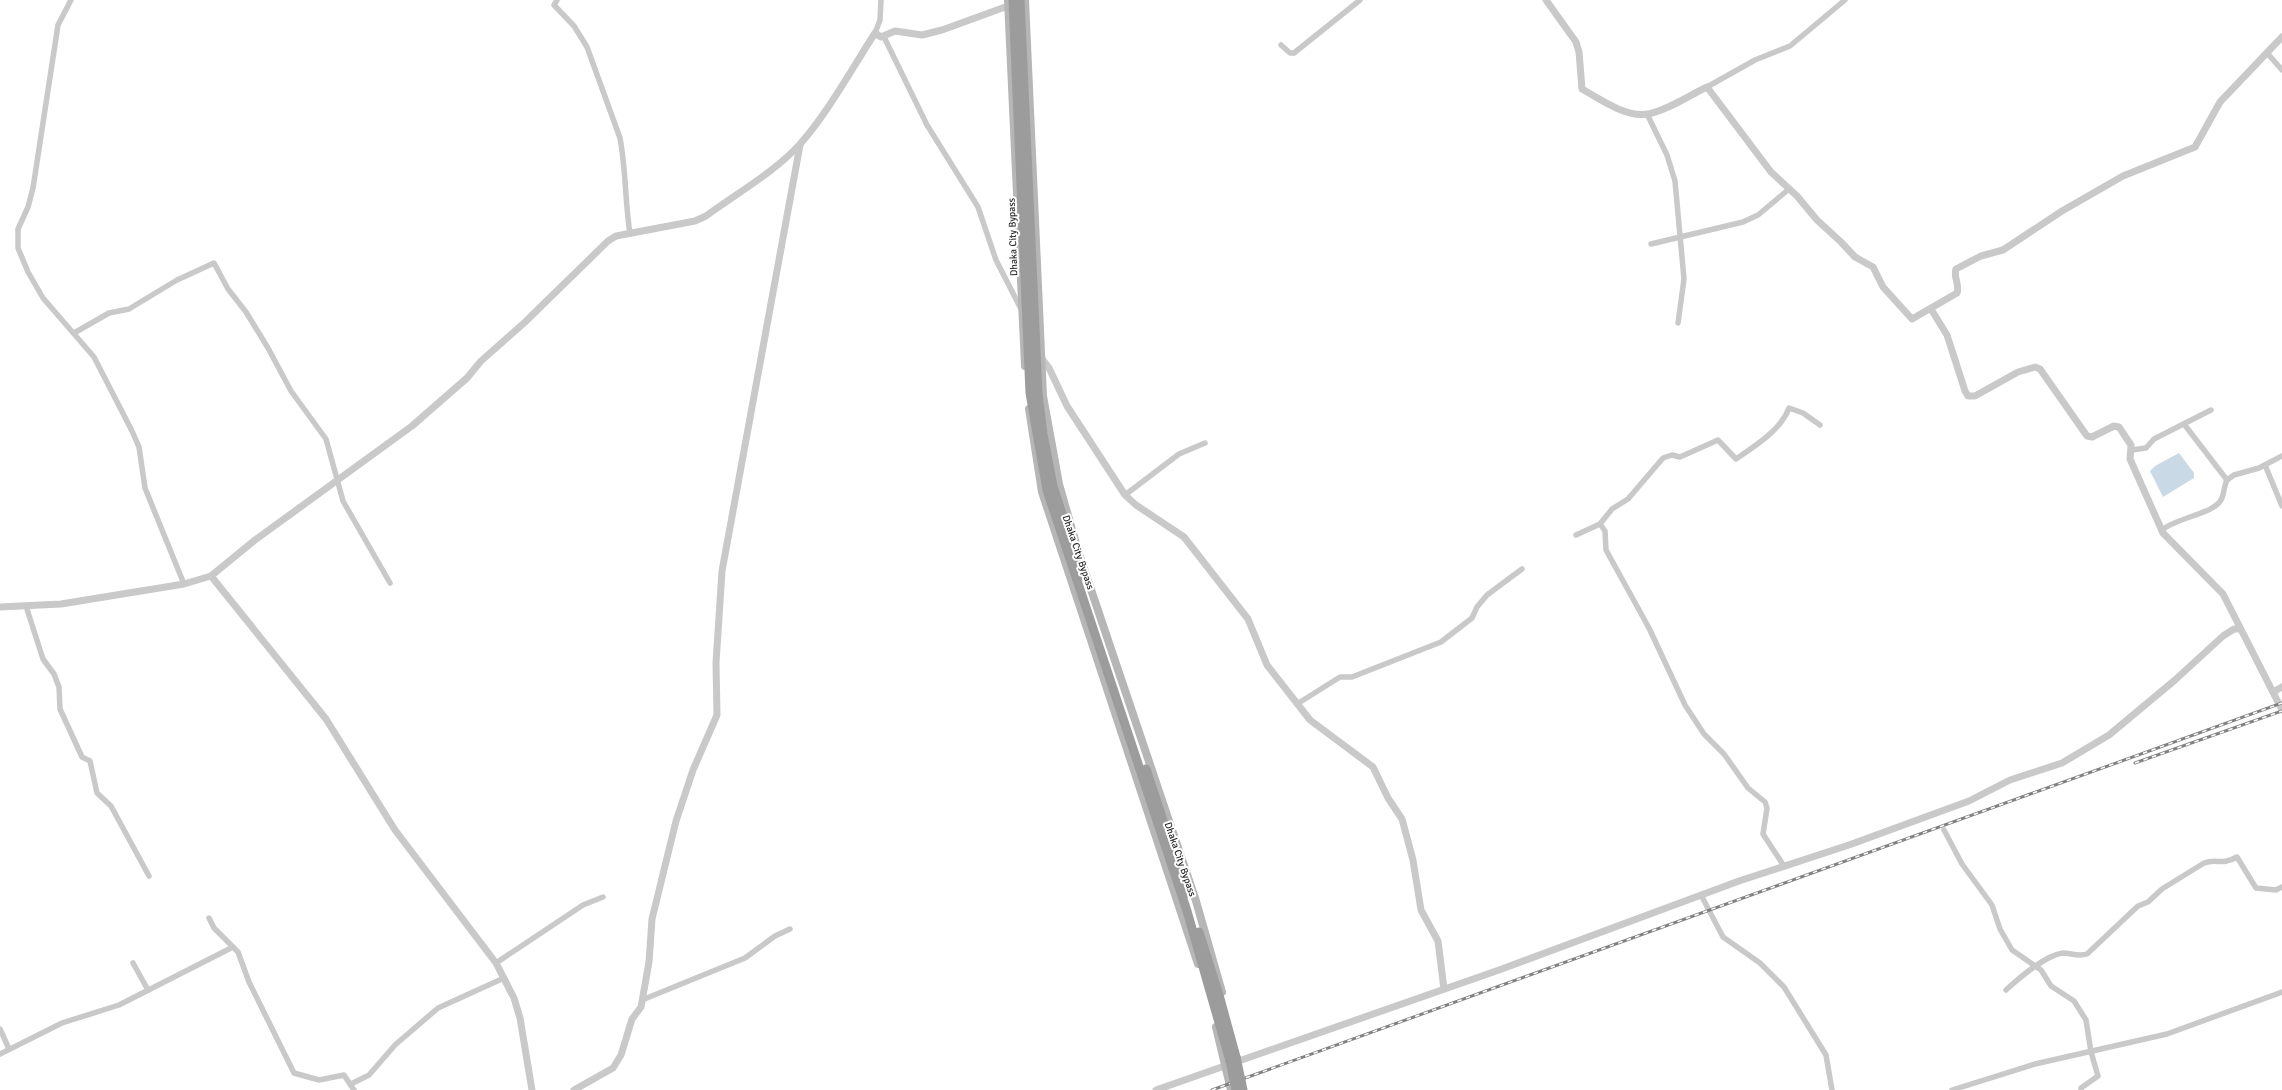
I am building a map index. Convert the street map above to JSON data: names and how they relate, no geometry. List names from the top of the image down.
{
  "streets": {
    "highway": ["Dhaka City Bypass"]
  }
}
